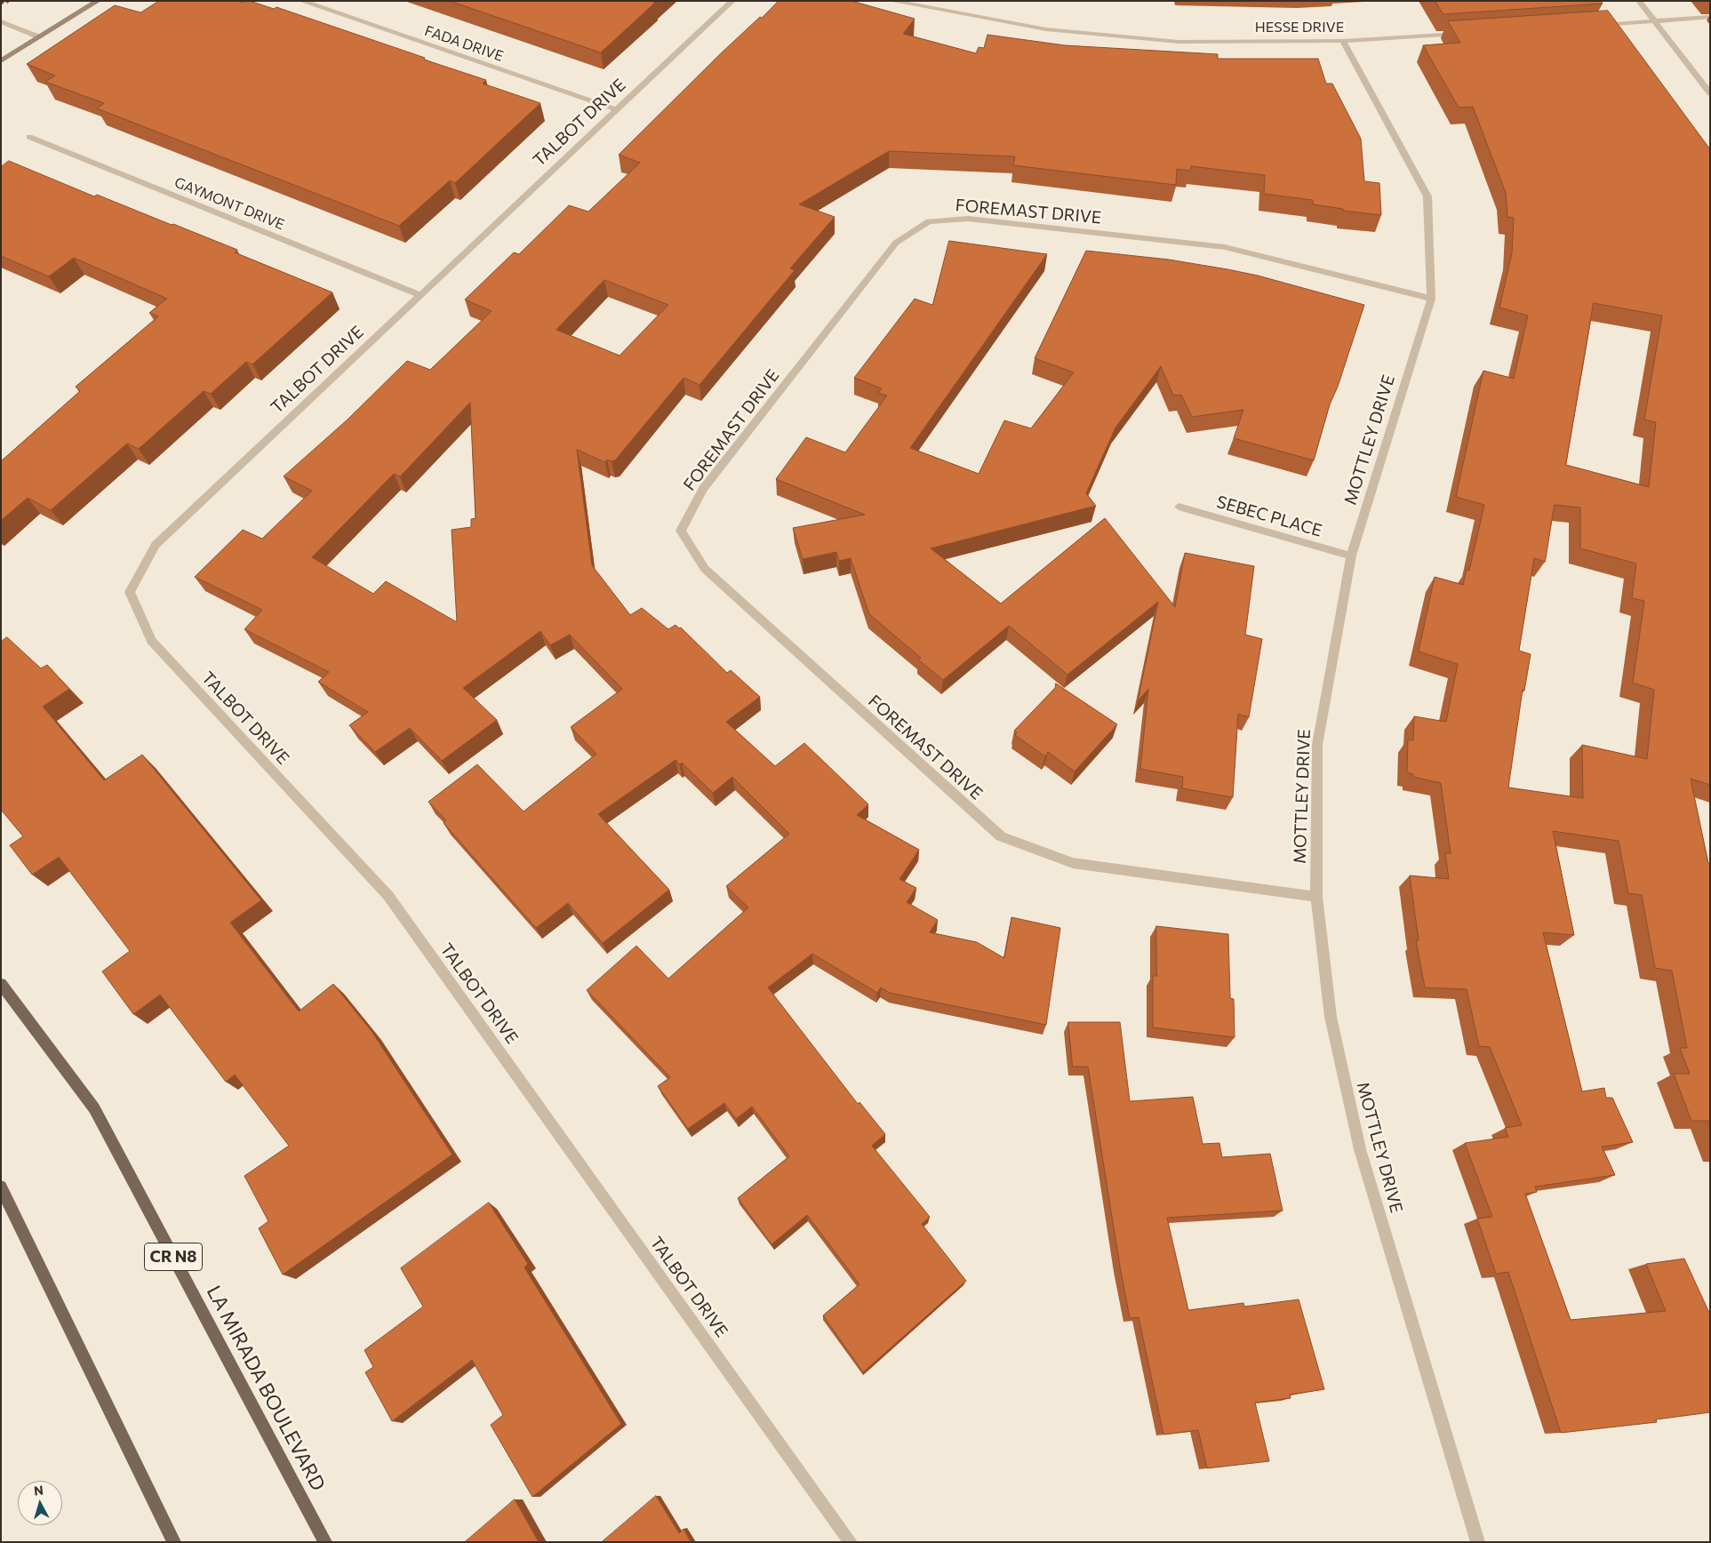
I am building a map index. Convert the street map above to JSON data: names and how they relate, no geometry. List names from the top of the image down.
{
  "streets": {
    "main road": ["CR N8", "LA MIRADA BOULEVARD"],
    "street": [
      "HESSE DRIVE",
      "FADA DRIVE",
      "TALBOT DRIVE",
      "GAYMONT DRIVE",
      "FOREMAST DRIVE",
      "MOTTLEY DRIVE",
      "SEBEC PLACE"
    ]
  },
  "crossings": [
    ["HESSE DRIVE", "MOTTLEY DRIVE"],
    ["FADA DRIVE", "TALBOT DRIVE"],
    ["TALBOT DRIVE", "GAYMONT DRIVE"],
    ["FOREMAST DRIVE", "MOTTLEY DRIVE"],
    ["MOTTLEY DRIVE", "SEBEC PLACE"]
  ],
  "north": "top"
}
